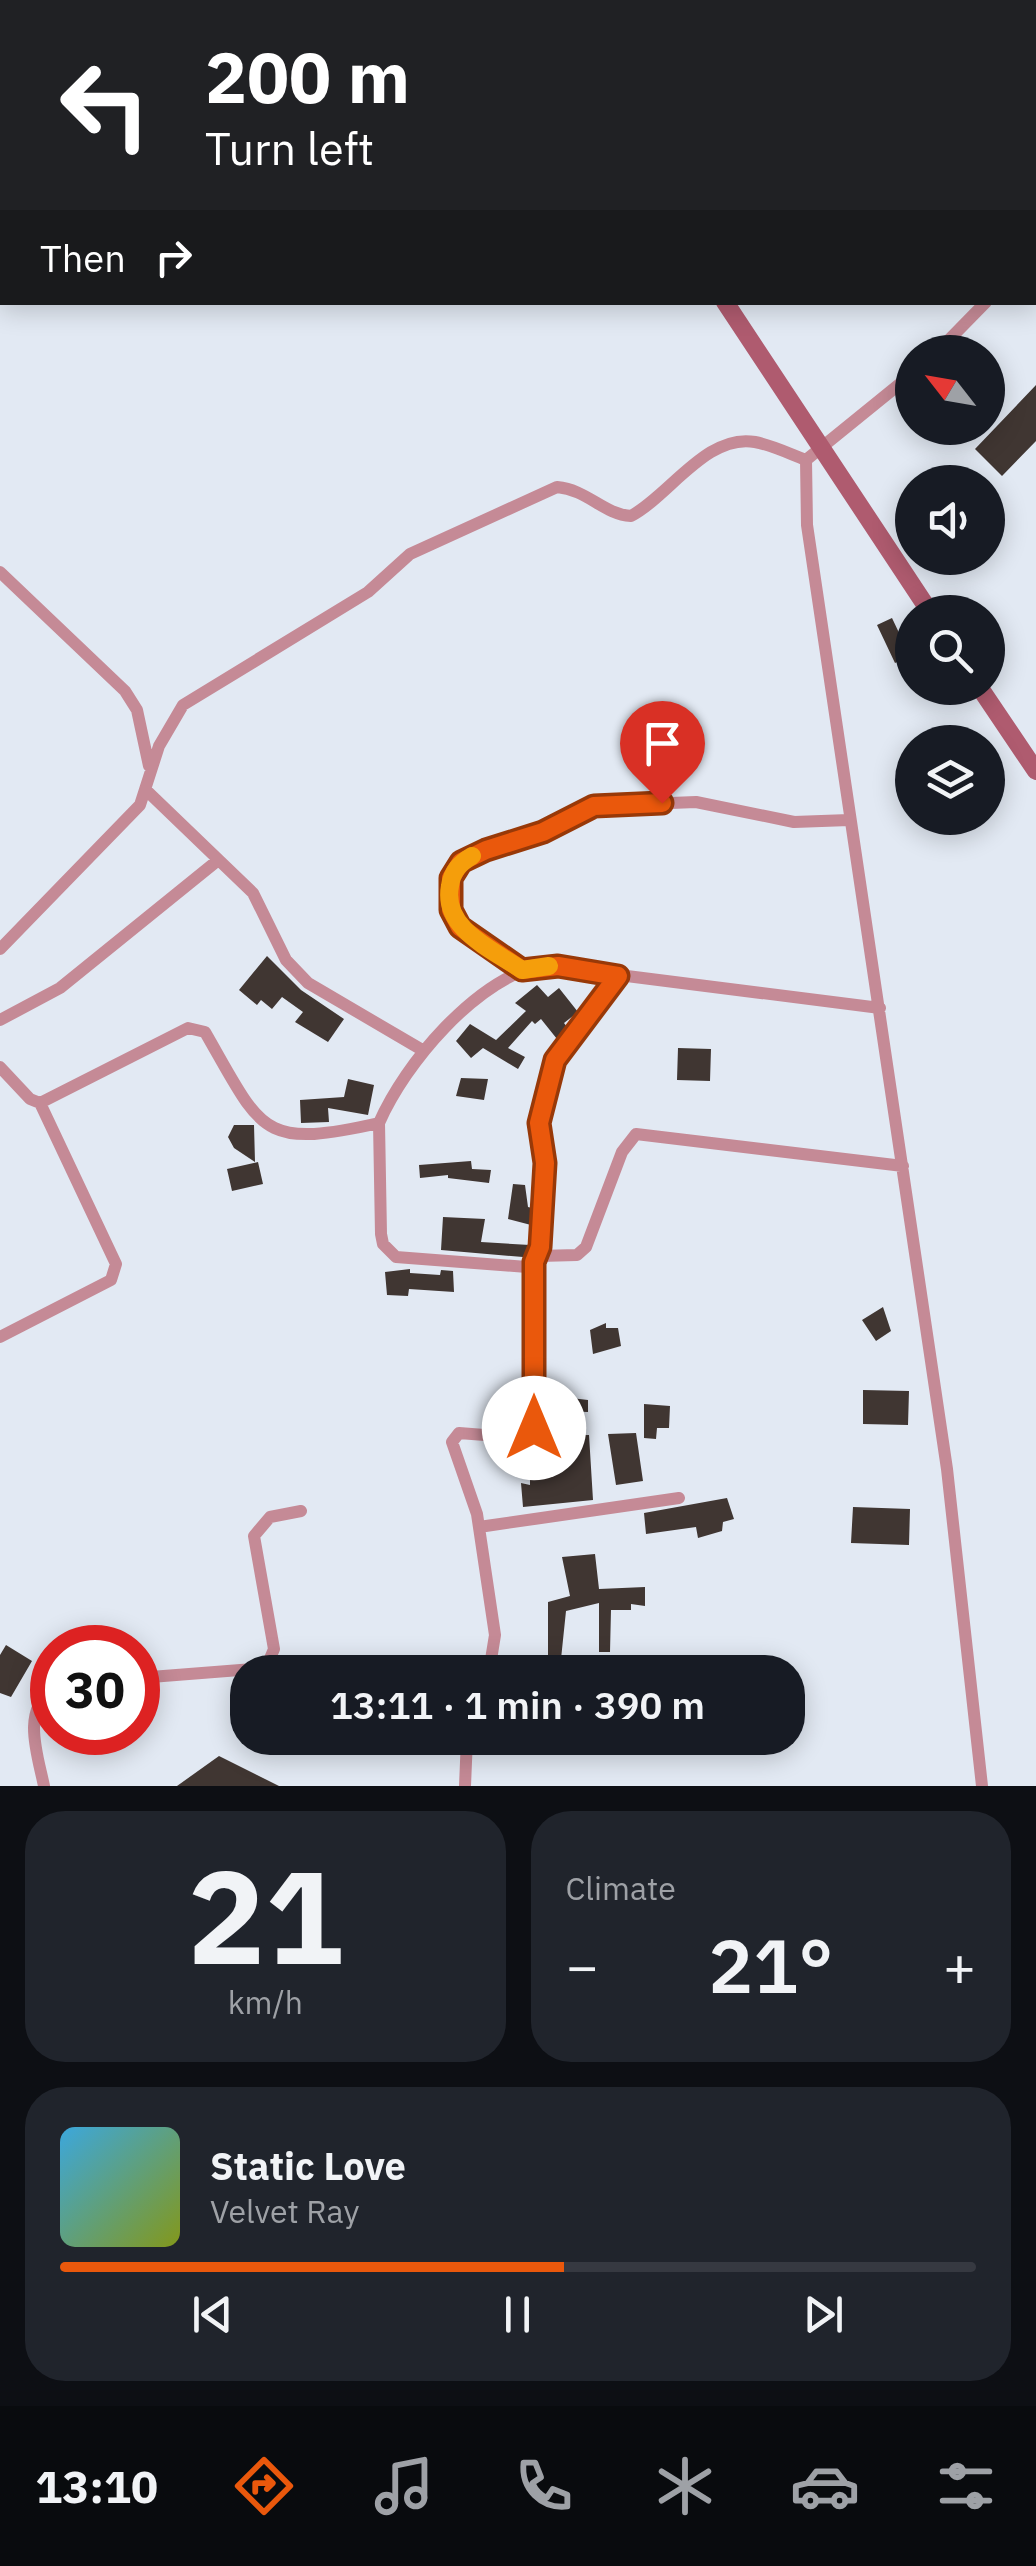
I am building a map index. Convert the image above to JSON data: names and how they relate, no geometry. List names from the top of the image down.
{
  "north": "top left",
  "page": {
    "turn": ["200 m", "Turn left"],
    "then": "Then",
    "limit": "30",
    "trip": "13:11 · 1 min · 390 m",
    "tile": [
      ["21", "km/h"],
      "Climate"
    ],
    "heat": ["−", "21°", "+"],
    "song": ["Static Love", "Velvet Ray"],
    "tabs": "13:10"
  }
}
